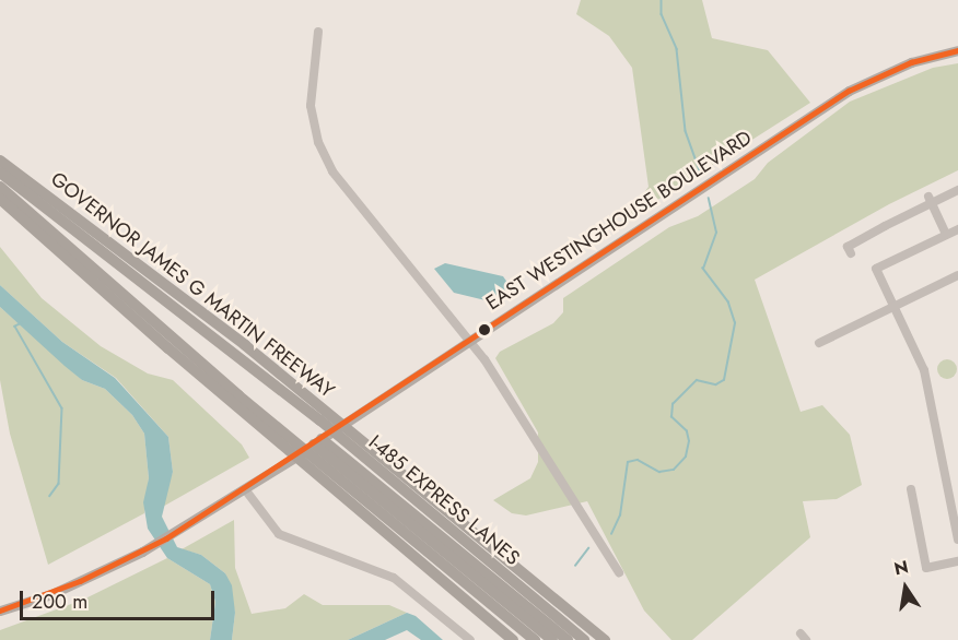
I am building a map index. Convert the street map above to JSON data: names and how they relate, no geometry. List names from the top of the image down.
{
  "streets": {
    "highway": ["GOVERNOR JAMES G MARTIN FREEWAY", "I-485 EXPRESS LANES"],
    "main road": ["EAST WESTINGHOUSE BOULEVARD"]
  },
  "crossings": [
    ["GOVERNOR JAMES G MARTIN FREEWAY", "I-485 EXPRESS LANES"]
  ],
  "scale_bar": "200 m",
  "north": "top"
}
